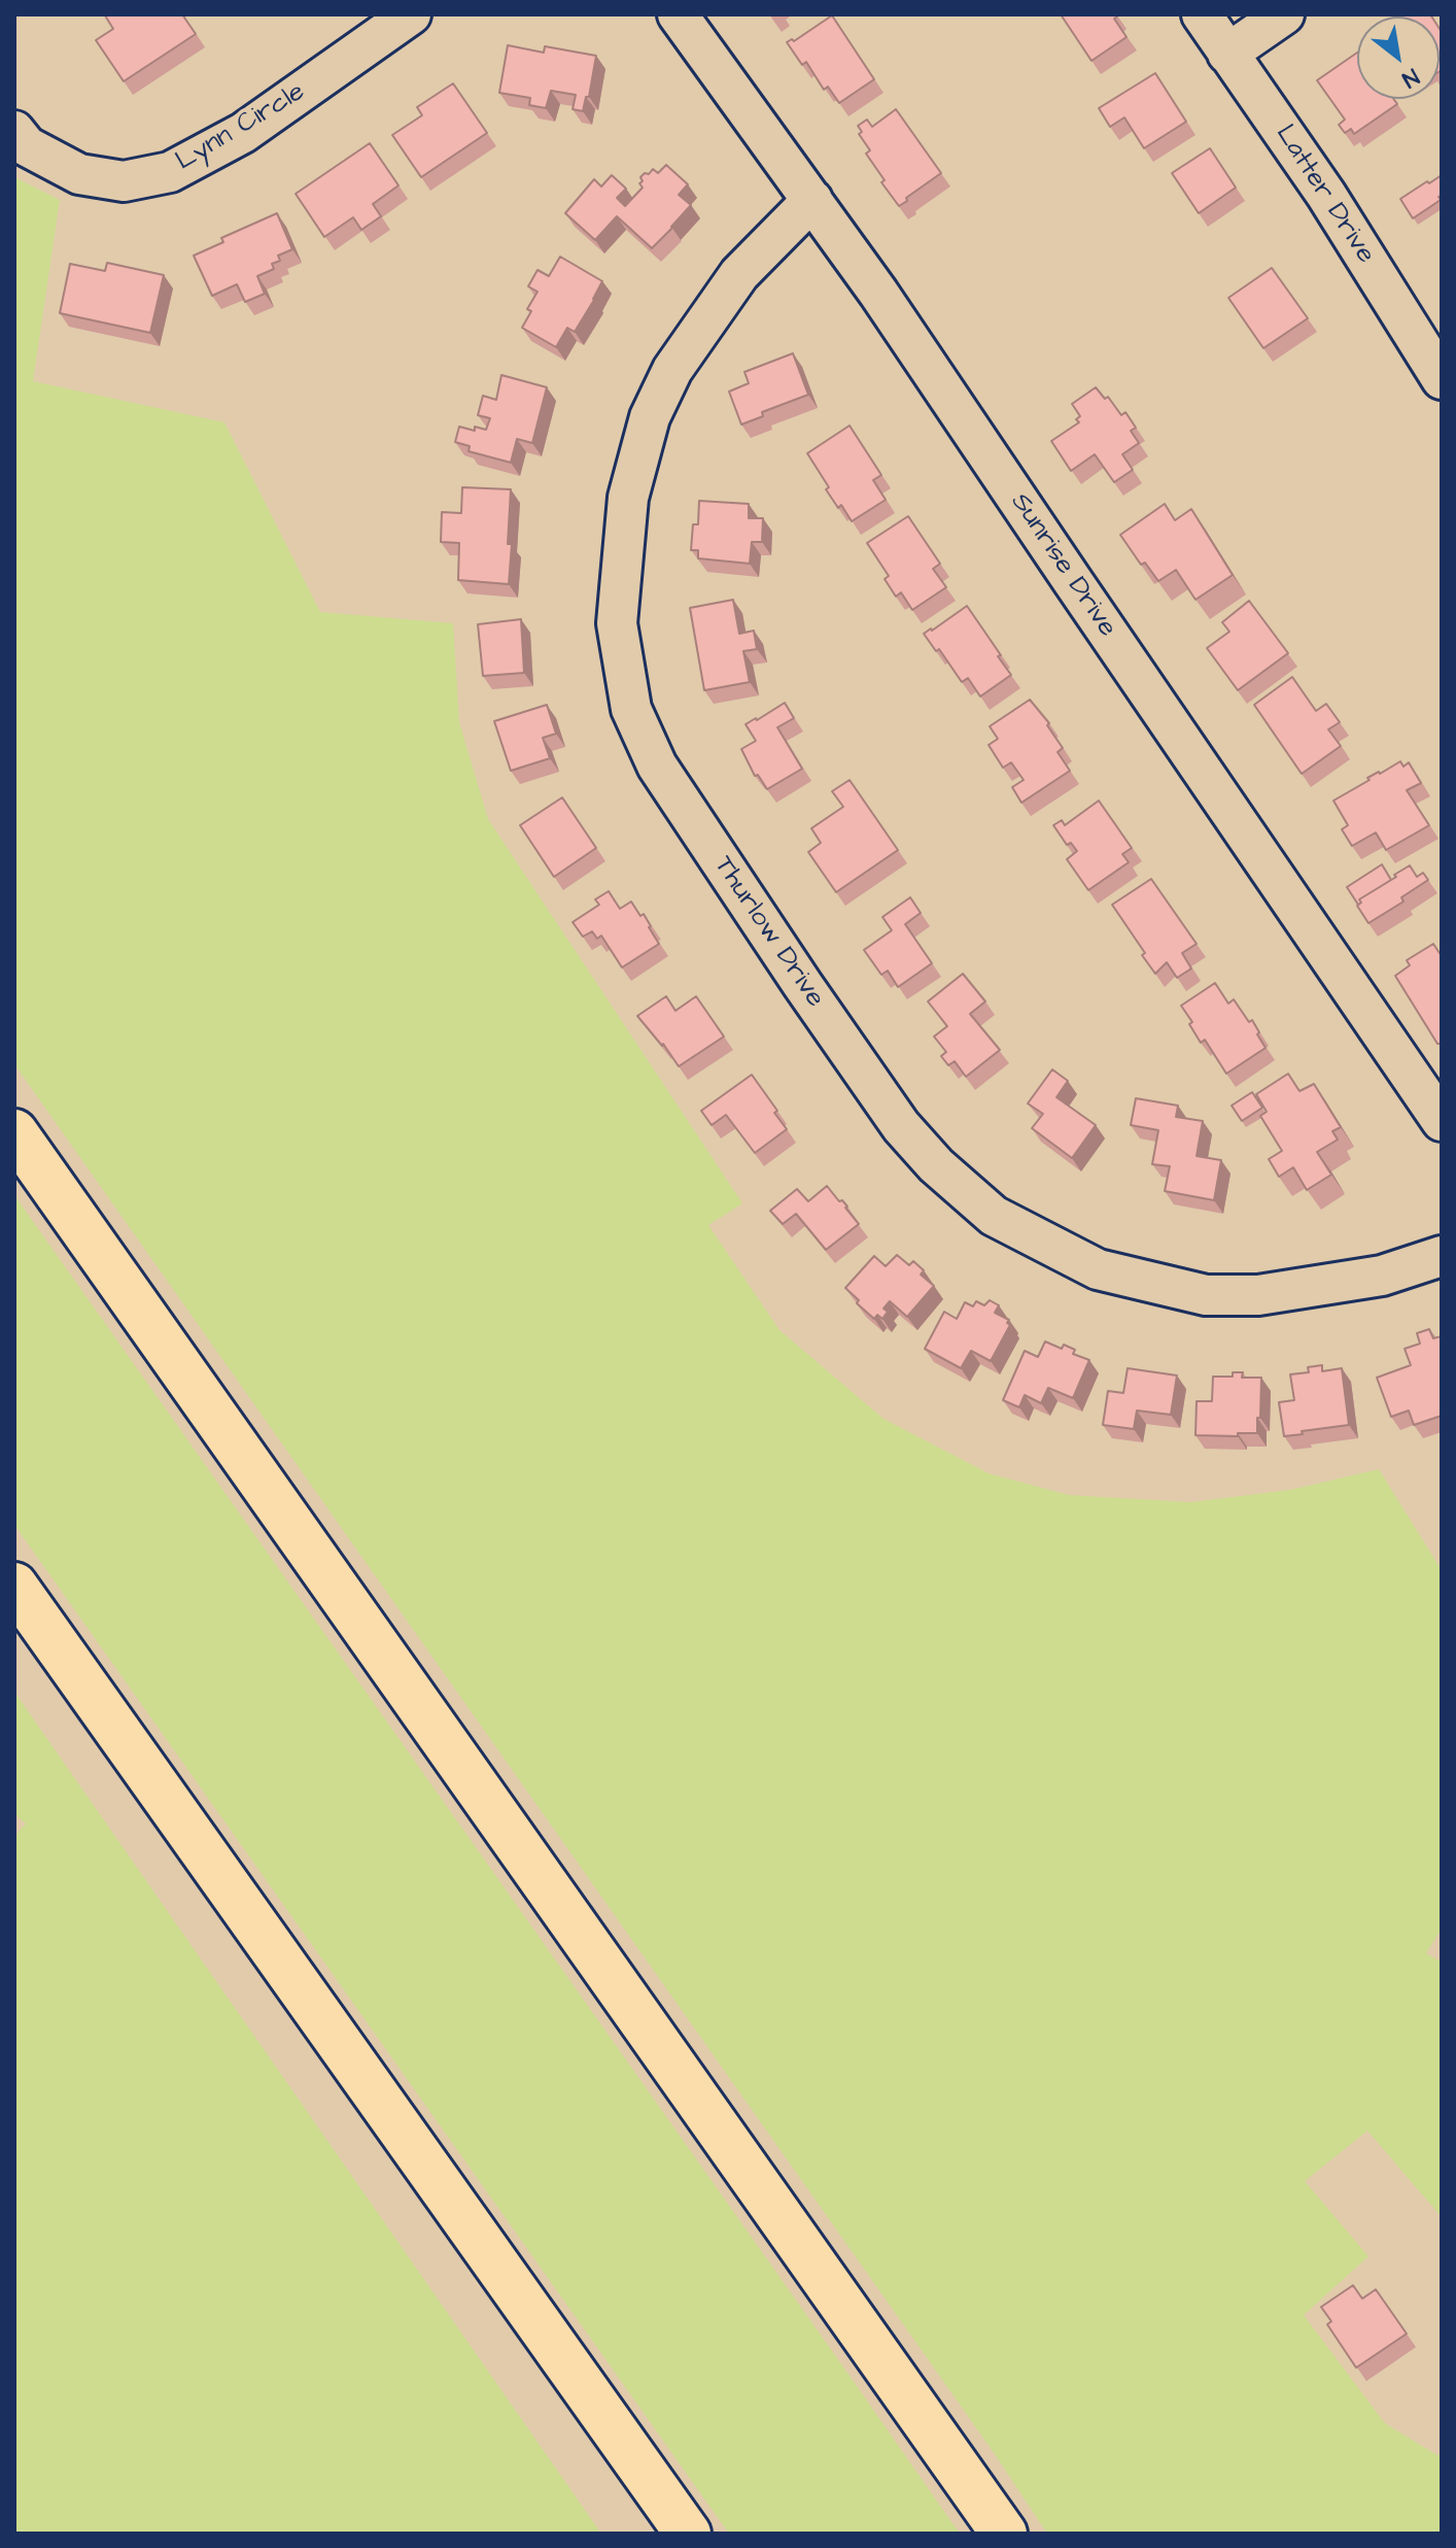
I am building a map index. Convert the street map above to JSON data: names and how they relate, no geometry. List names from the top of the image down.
{
  "streets": {
    "street": [
      "Lynn Circle",
      "Latter Drive",
      "Sunrise Drive",
      "Thurlow Drive"
    ]
  },
  "crossings": [
    ["Sunrise Drive", "Thurlow Drive"]
  ],
  "north": "bottom right"
}
